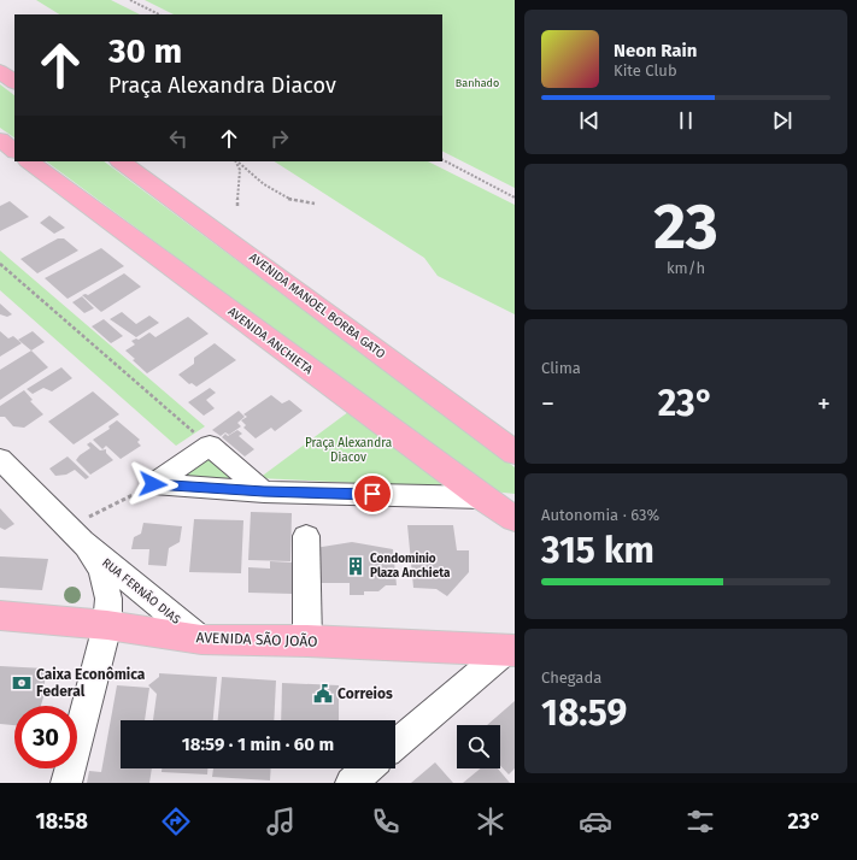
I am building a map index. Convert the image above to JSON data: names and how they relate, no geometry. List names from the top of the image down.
{
  "streets": {
    "main road": ["AVENIDA MANOEL BORBA GATO", "AVENIDA ANCHIETA", "AVENIDA SÃO JOÃO"],
    "street": ["RUA FERNÃO DIAS"]
  },
  "crossings": [
    ["RUA FERNÃO DIAS", "AVENIDA SÃO JOÃO"]
  ],
  "parks": ["Banhado", "Praça Alexandra Diacov"],
  "places": {
    "building": ["Condominio Plaza Anchieta"],
    "bank": ["Caixa Econômica Federal"],
    "public building": ["Correios"]
  },
  "page": {
    "turn": ["30 m", "Praça Alexandra Diacov"],
    "song": ["Neon Rain", "Kite Club"],
    "tile": [
      ["23", "km/h"],
      "Clima",
      ["Autonomia · 63%", "315 km"],
      ["Chegada", "18:59"]
    ],
    "heat": ["−", "23°", "+"],
    "limit": "30",
    "trip": "18:59 · 1 min · 60 m",
    "tabs": ["18:58", "23°"]
  }
}
